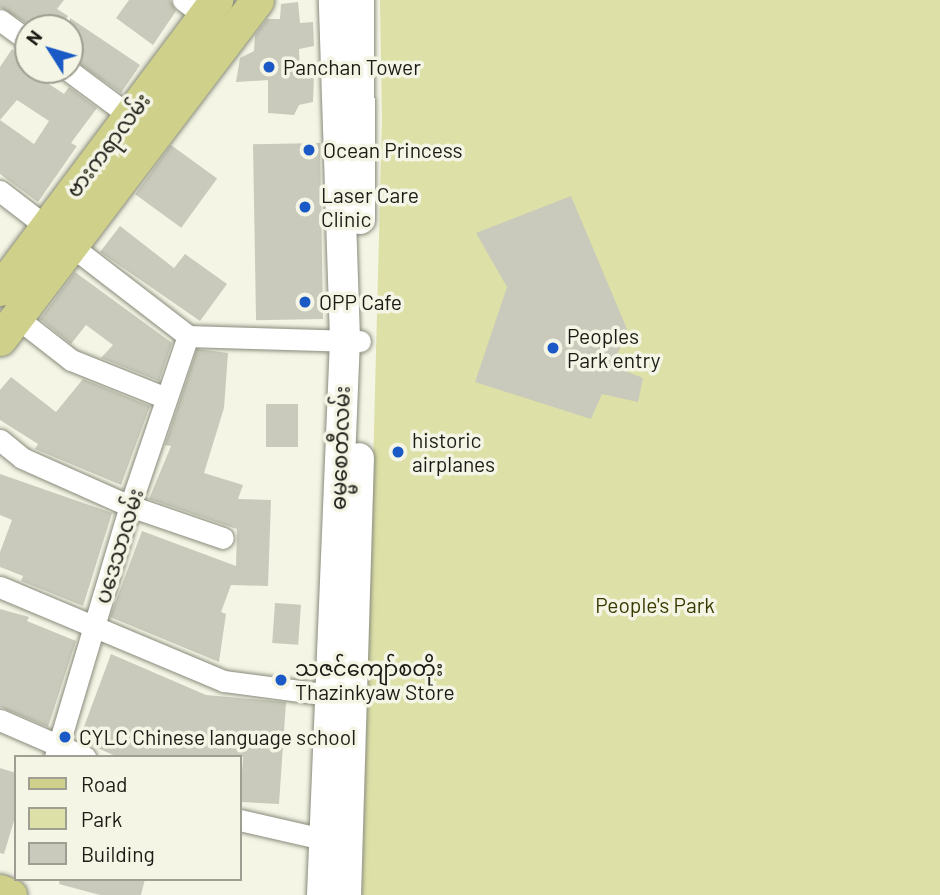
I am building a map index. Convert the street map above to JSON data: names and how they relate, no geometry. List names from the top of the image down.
{
  "streets": {
    "main road": ["ဗားကရာလမ်း", "ဓမ္မစေတီလမ်း"],
    "street": ["ပဒေသာလမ်း"]
  },
  "parks": ["People's Park"],
  "places": [
    "Panchan Tower",
    "Ocean Princess",
    "Laser Care Clinic",
    "OPP Cafe",
    "Peoples Park entry",
    "historic airplanes",
    "သဇင်ကျော်စတိုး Thazinkyaw Store",
    "CYLC Chinese language school"
  ],
  "legend": ["Road", "Park", "Building"],
  "north": "top left"
}
